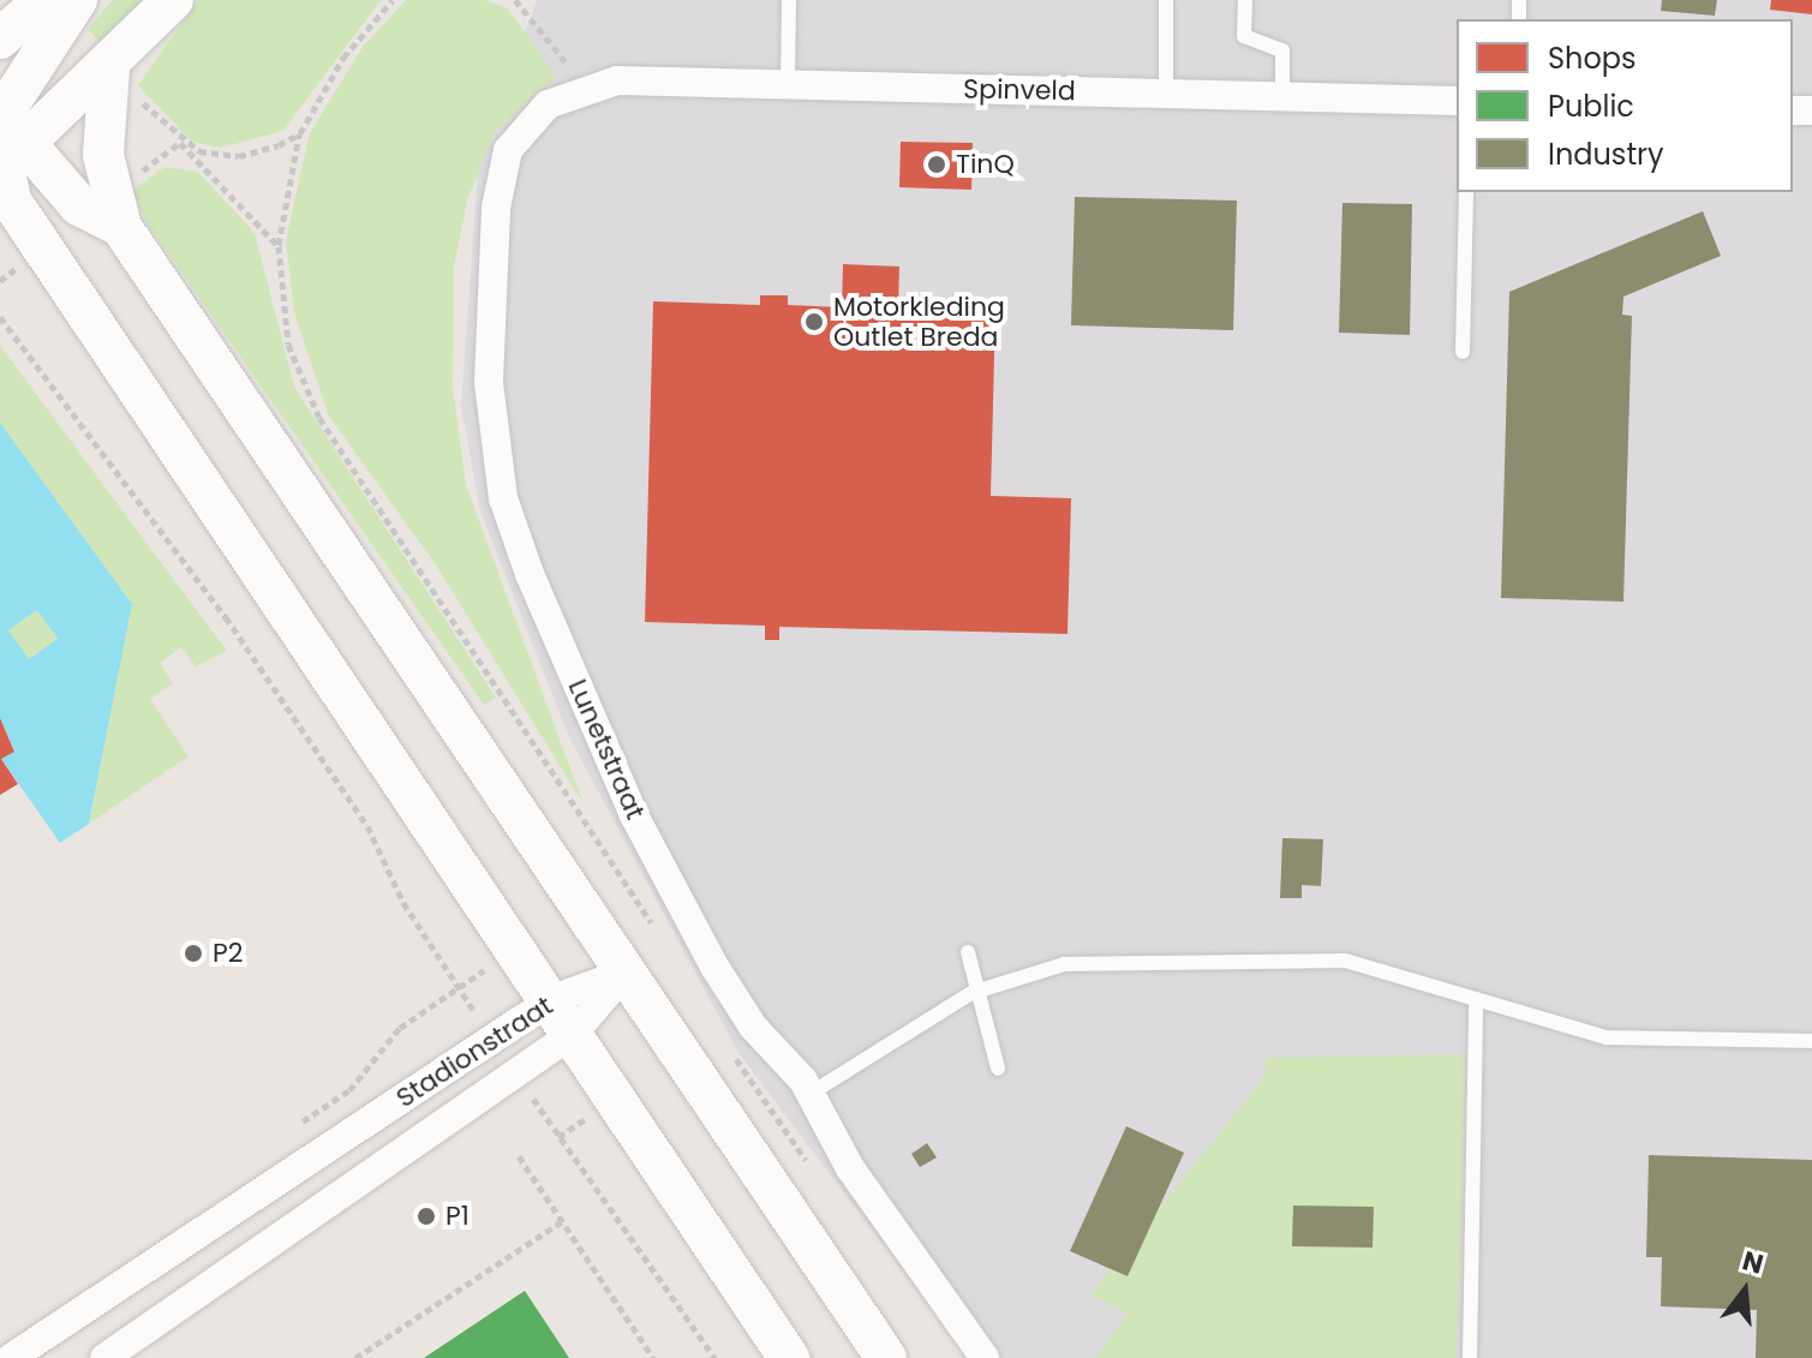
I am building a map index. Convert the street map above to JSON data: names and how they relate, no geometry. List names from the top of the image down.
{
  "streets": {
    "street": ["Spinveld", "Lunetstraat", "Stadionstraat"]
  },
  "crossings": [
    ["Spinveld", "Lunetstraat"]
  ],
  "places": [
    "TinQ",
    "Motorkleding Outlet Breda",
    "P2",
    "P1"
  ],
  "legend": ["Shops", "Public", "Industry"],
  "north": "top"
}
